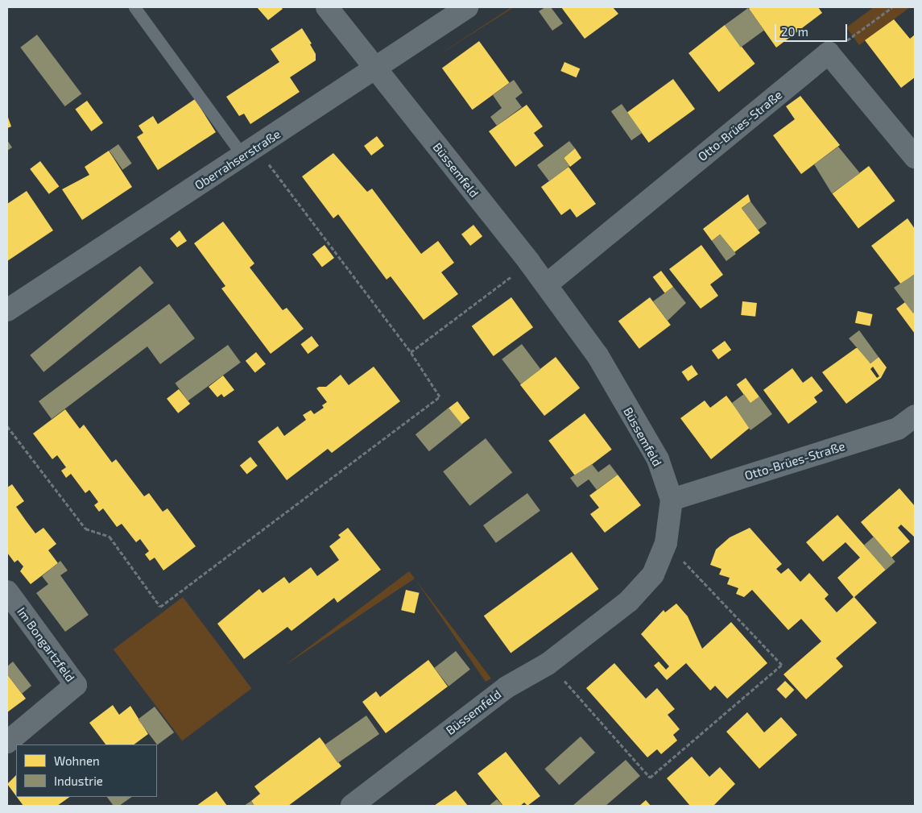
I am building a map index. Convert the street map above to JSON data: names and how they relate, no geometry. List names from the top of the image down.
{
  "streets": {
    "street": [
      "Otto-Brües-Straße",
      "Oberrahserstraße",
      "Büssemfeld",
      "Im Bongartzfeld"
    ]
  },
  "crossings": [
    ["Otto-Brües-Straße", "Büssemfeld"],
    ["Oberrahserstraße", "Büssemfeld"]
  ],
  "legend": ["Wohnen", "Industrie"],
  "scale_bar": "20 m"
}
